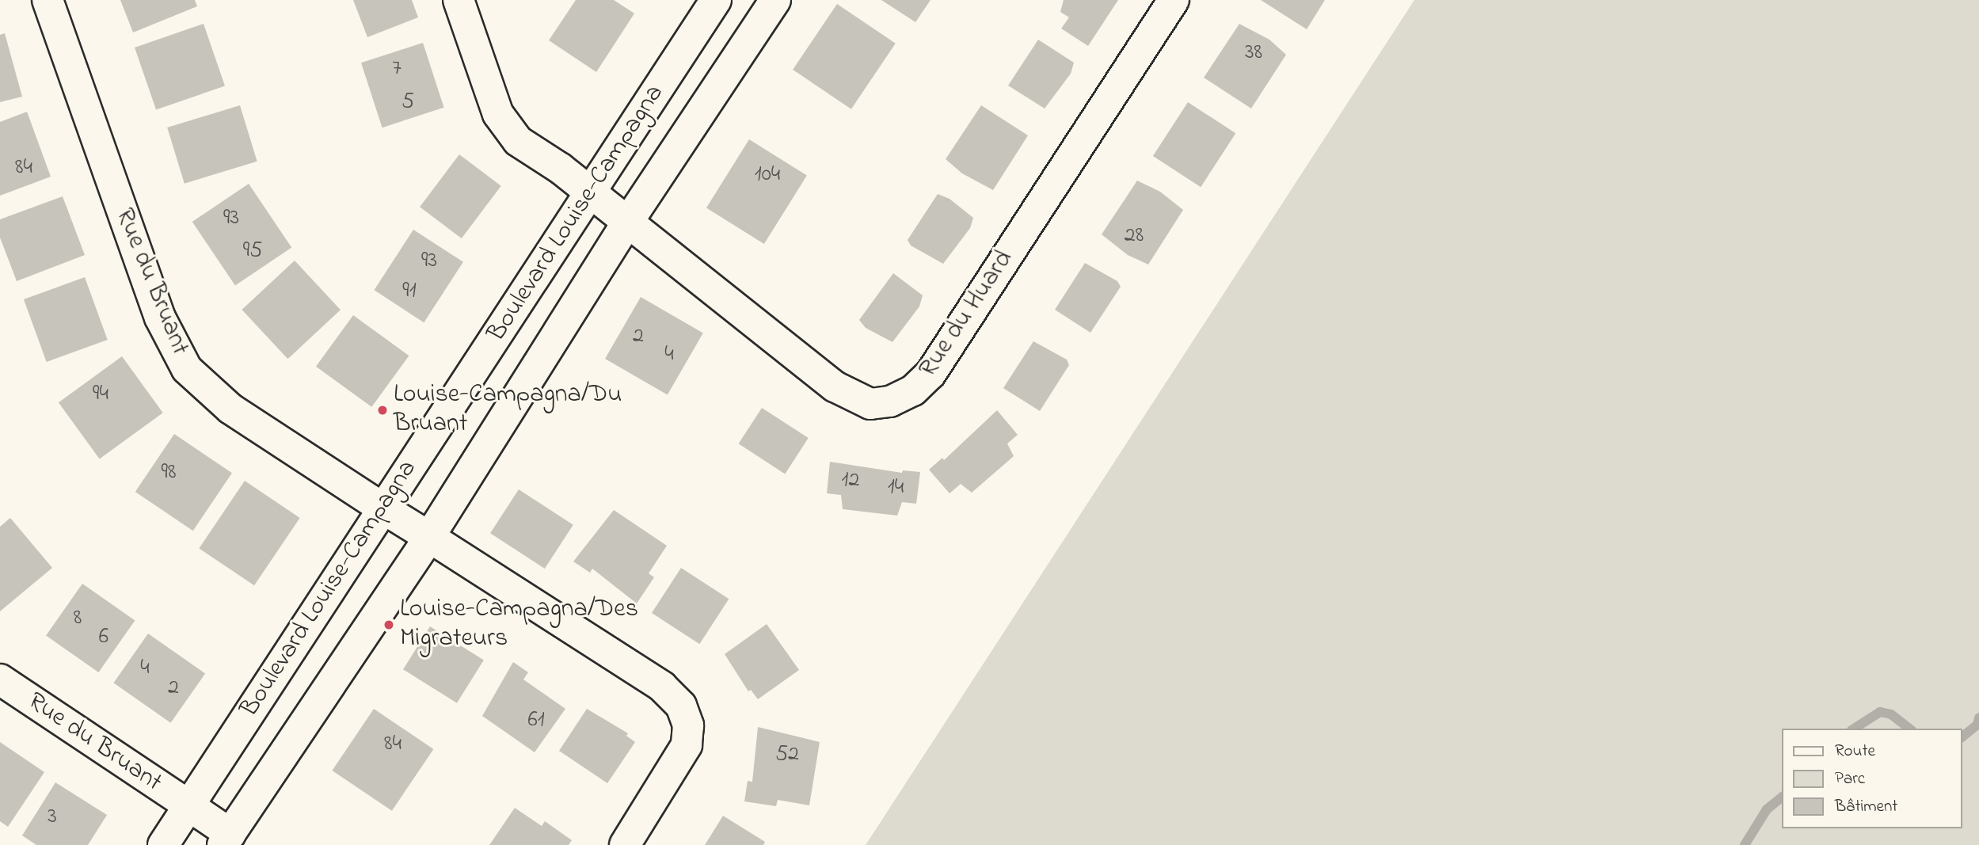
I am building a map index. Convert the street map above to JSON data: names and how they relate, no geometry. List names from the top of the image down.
{
  "streets": {
    "street": ["Boulevard Louise-Campagna", "Rue du Bruant", "Rue du Huard"]
  },
  "crossings": [
    ["Boulevard Louise-Campagna", "Rue du Bruant"],
    ["Boulevard Louise-Campagna", "Rue du Huard"]
  ],
  "places": ["Louise-Campagna/Du Bruant", "Louise-Campagna/Des Migrateurs"],
  "house_numbers": [
    "38",
    "7",
    "5",
    "84",
    "104",
    "93",
    "28",
    "95",
    "93",
    "91",
    "2",
    "4",
    "94",
    "98",
    "12",
    "14",
    "8",
    "6",
    "4",
    "2",
    "61",
    "84",
    "52",
    "3"
  ],
  "legend": ["Route", "Parc", "Bâtiment"]
}
